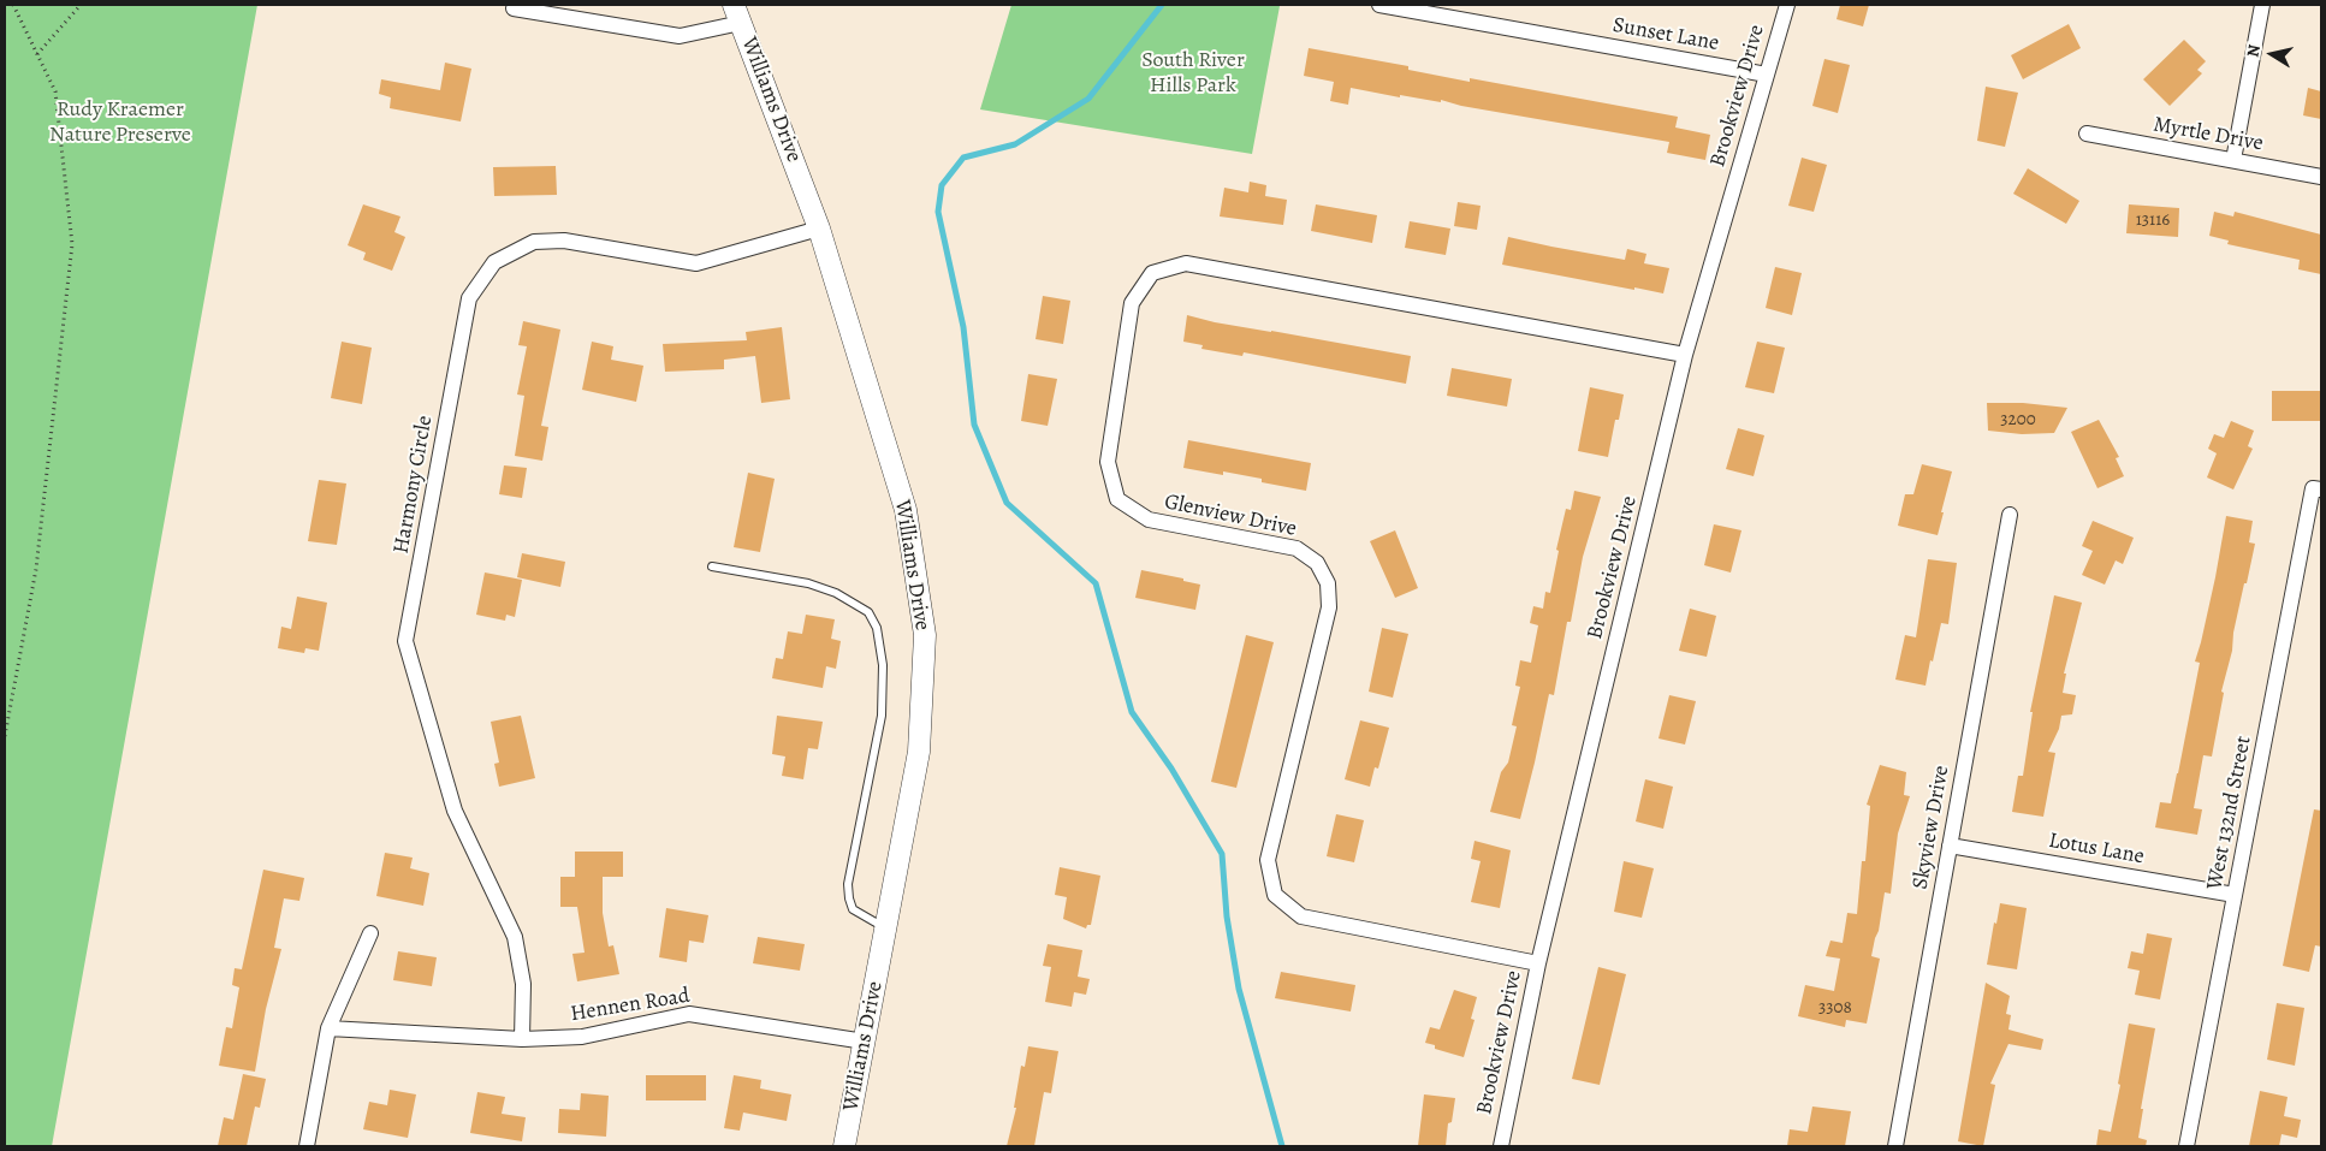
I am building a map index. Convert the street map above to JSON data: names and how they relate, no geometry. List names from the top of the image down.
{
  "streets": {
    "main road": ["Williams Drive"],
    "street": [
      "Sunset Lane",
      "Brookview Drive",
      "Myrtle Drive",
      "Harmony Circle",
      "Glenview Drive",
      "West 132nd Street",
      "Skyview Drive",
      "Lotus Lane",
      "Hennen Road"
    ]
  },
  "crossings": [
    ["Sunset Lane", "Brookview Drive"],
    ["Brookview Drive", "Glenview Drive"],
    ["Williams Drive", "Harmony Circle"],
    ["Williams Drive", "Hennen Road"],
    ["Harmony Circle", "Hennen Road"],
    ["West 132nd Street", "Lotus Lane"],
    ["Skyview Drive", "Lotus Lane"]
  ],
  "parks": ["South River Hills Park", "Rudy Kraemer Nature Preserve"],
  "house_numbers": ["13116", "3200", "3308"],
  "north": "left"
}
